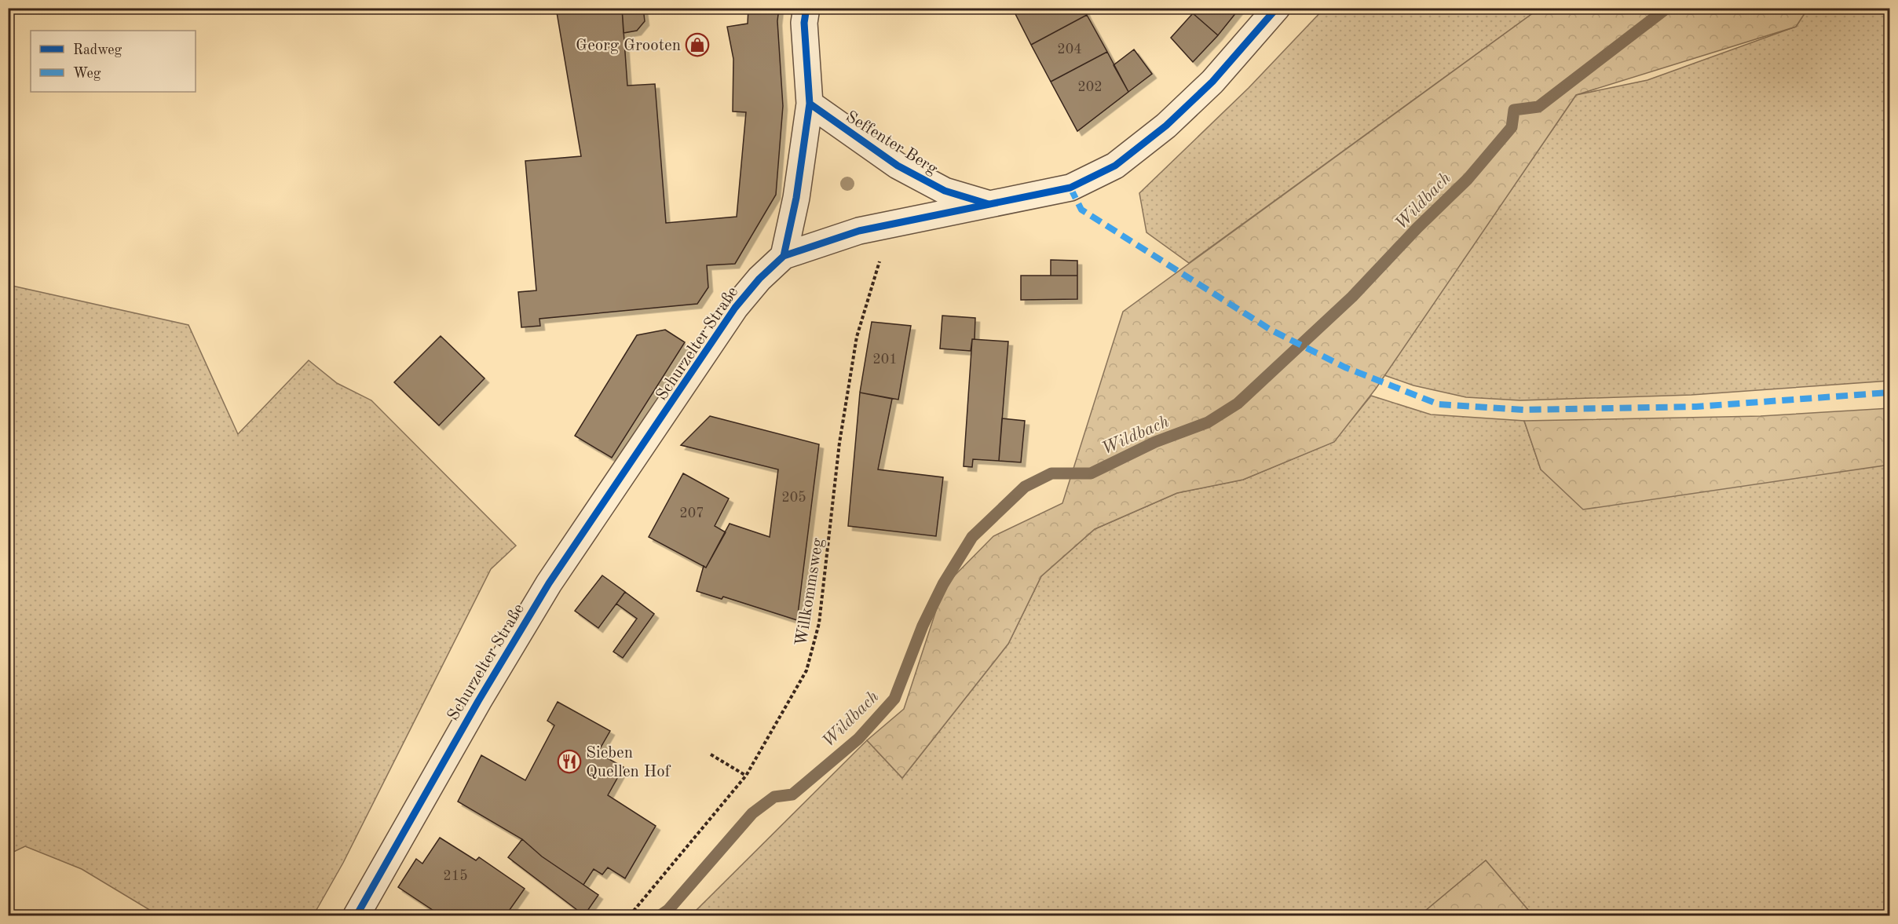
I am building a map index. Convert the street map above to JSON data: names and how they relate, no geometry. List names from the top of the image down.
{
  "streets": {
    "street": ["Seffenter Berg", "Schurzelter Straße"],
    "path": ["Willkommsweg"]
  },
  "crossings": [
    ["Seffenter Berg", "Schurzelter Straße"],
    ["Schurzelter Straße", "Willkommsweg"]
  ],
  "water": ["Wildbach"],
  "places": {
    "shop": ["Georg Grooten"],
    "restaurant": ["Sieben Quellen Hof"]
  },
  "house_numbers": [
    "204",
    "202",
    "201",
    "205",
    "207",
    "215"
  ],
  "legend": ["Radweg", "Weg"]
}
